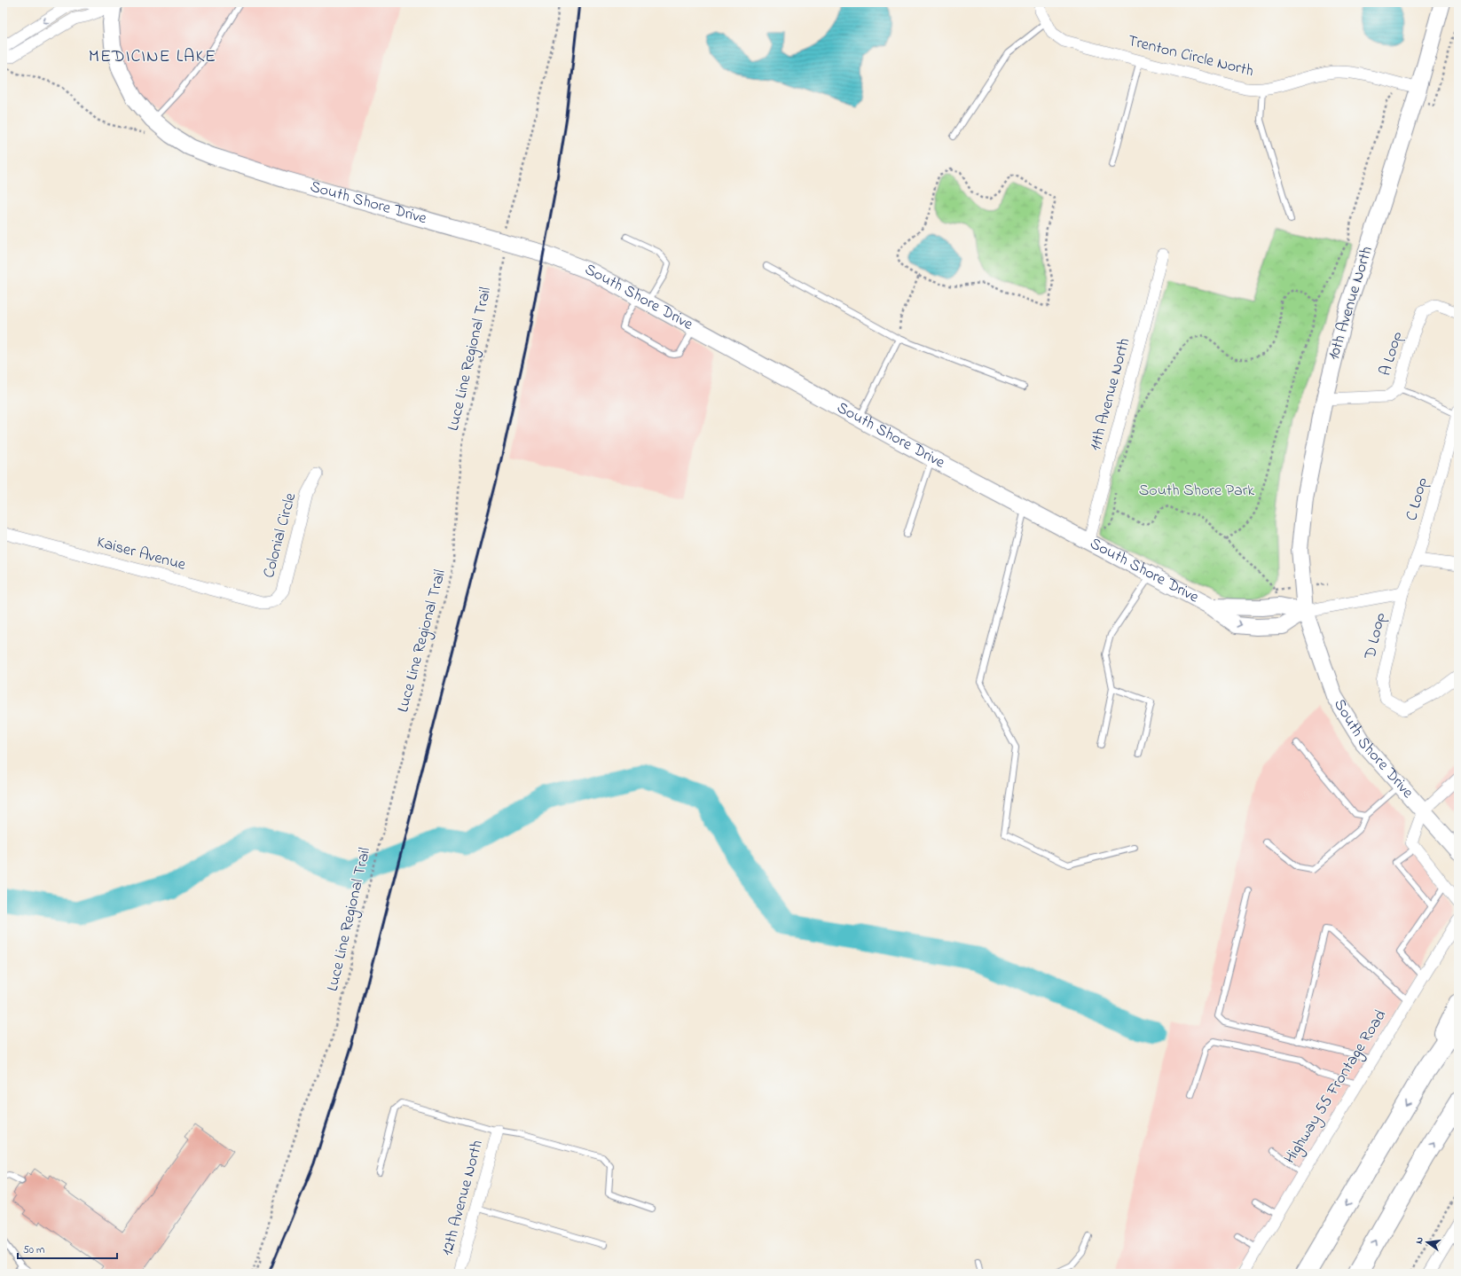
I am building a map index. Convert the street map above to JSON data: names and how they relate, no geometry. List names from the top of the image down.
{
  "streets": {
    "street": [
      "Trenton Circle North",
      "South Shore Drive",
      "10th Avenue North",
      "A Loop",
      "11th Avenue North",
      "C Loop",
      "Colonial Circle",
      "Kaiser Avenue",
      "D Loop",
      "Highway 55 Frontage Road",
      "12th Avenue North"
    ],
    "path": ["Luce Line Regional Trail"]
  },
  "crossings": [
    ["Trenton Circle North", "10th Avenue North"],
    ["South Shore Drive", "10th Avenue North"],
    ["South Shore Drive", "Luce Line Regional Trail"],
    ["South Shore Drive", "11th Avenue North"],
    ["South Shore Drive", "D Loop"],
    ["10th Avenue North", "A Loop"],
    ["10th Avenue North", "D Loop"],
    ["C Loop", "D Loop"],
    ["Colonial Circle", "Kaiser Avenue"]
  ],
  "districts": ["MEDICINE LAKE"],
  "parks": ["South Shore Park"],
  "scale_bar": "50 m",
  "north": "left"
}
